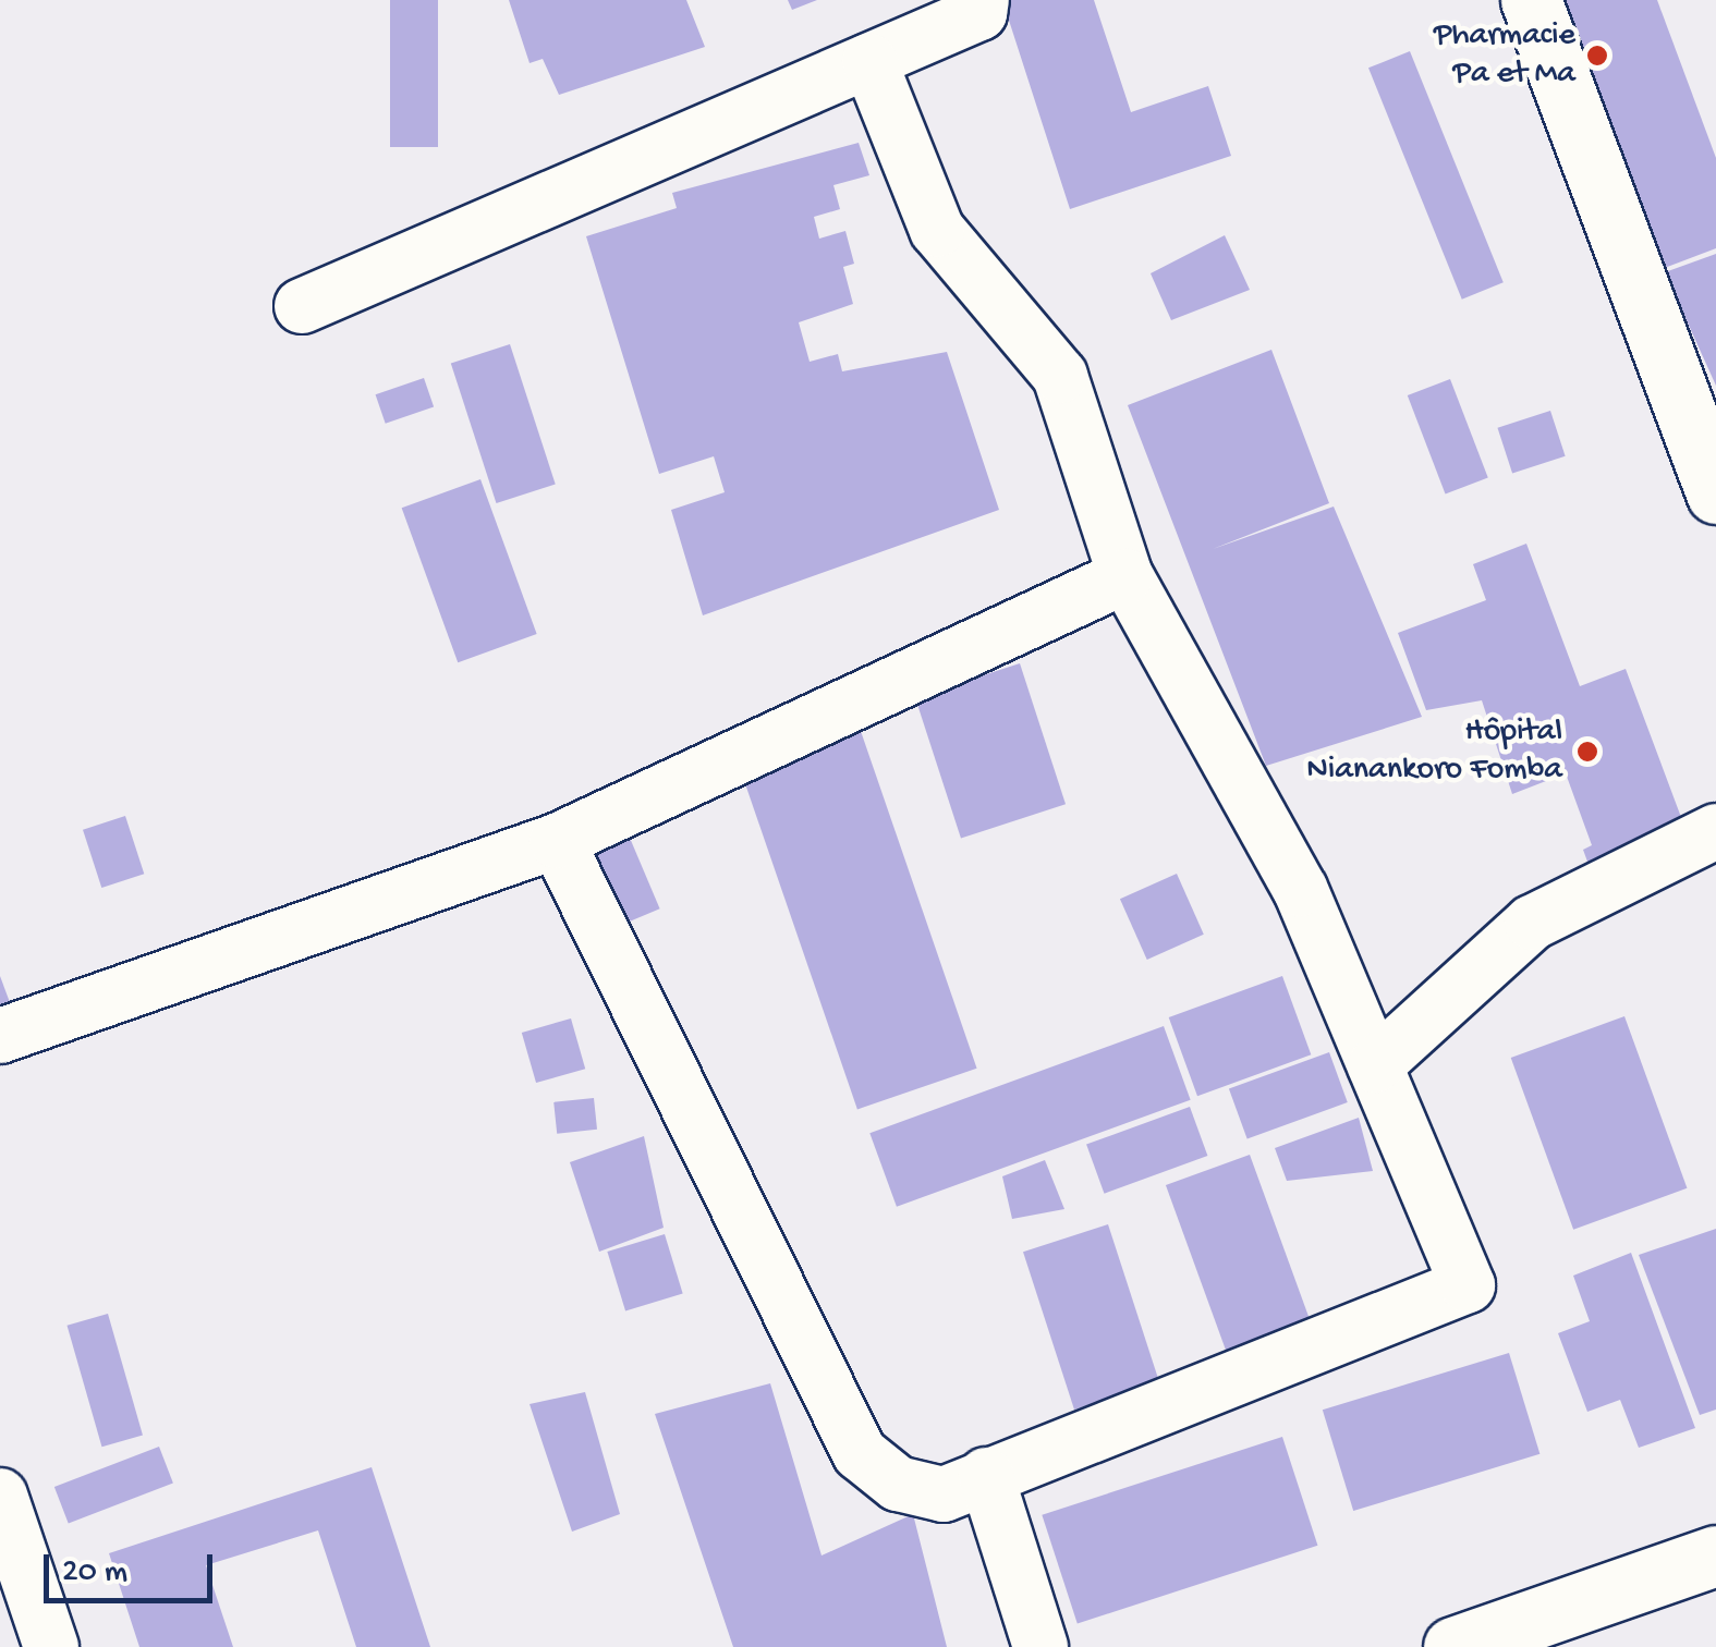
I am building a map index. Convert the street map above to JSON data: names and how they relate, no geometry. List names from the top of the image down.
{
  "places": ["Pharmacie Pa et Ma", "Hôpital Nianankoro Fomba"],
  "scale_bar": "20 m"
}
